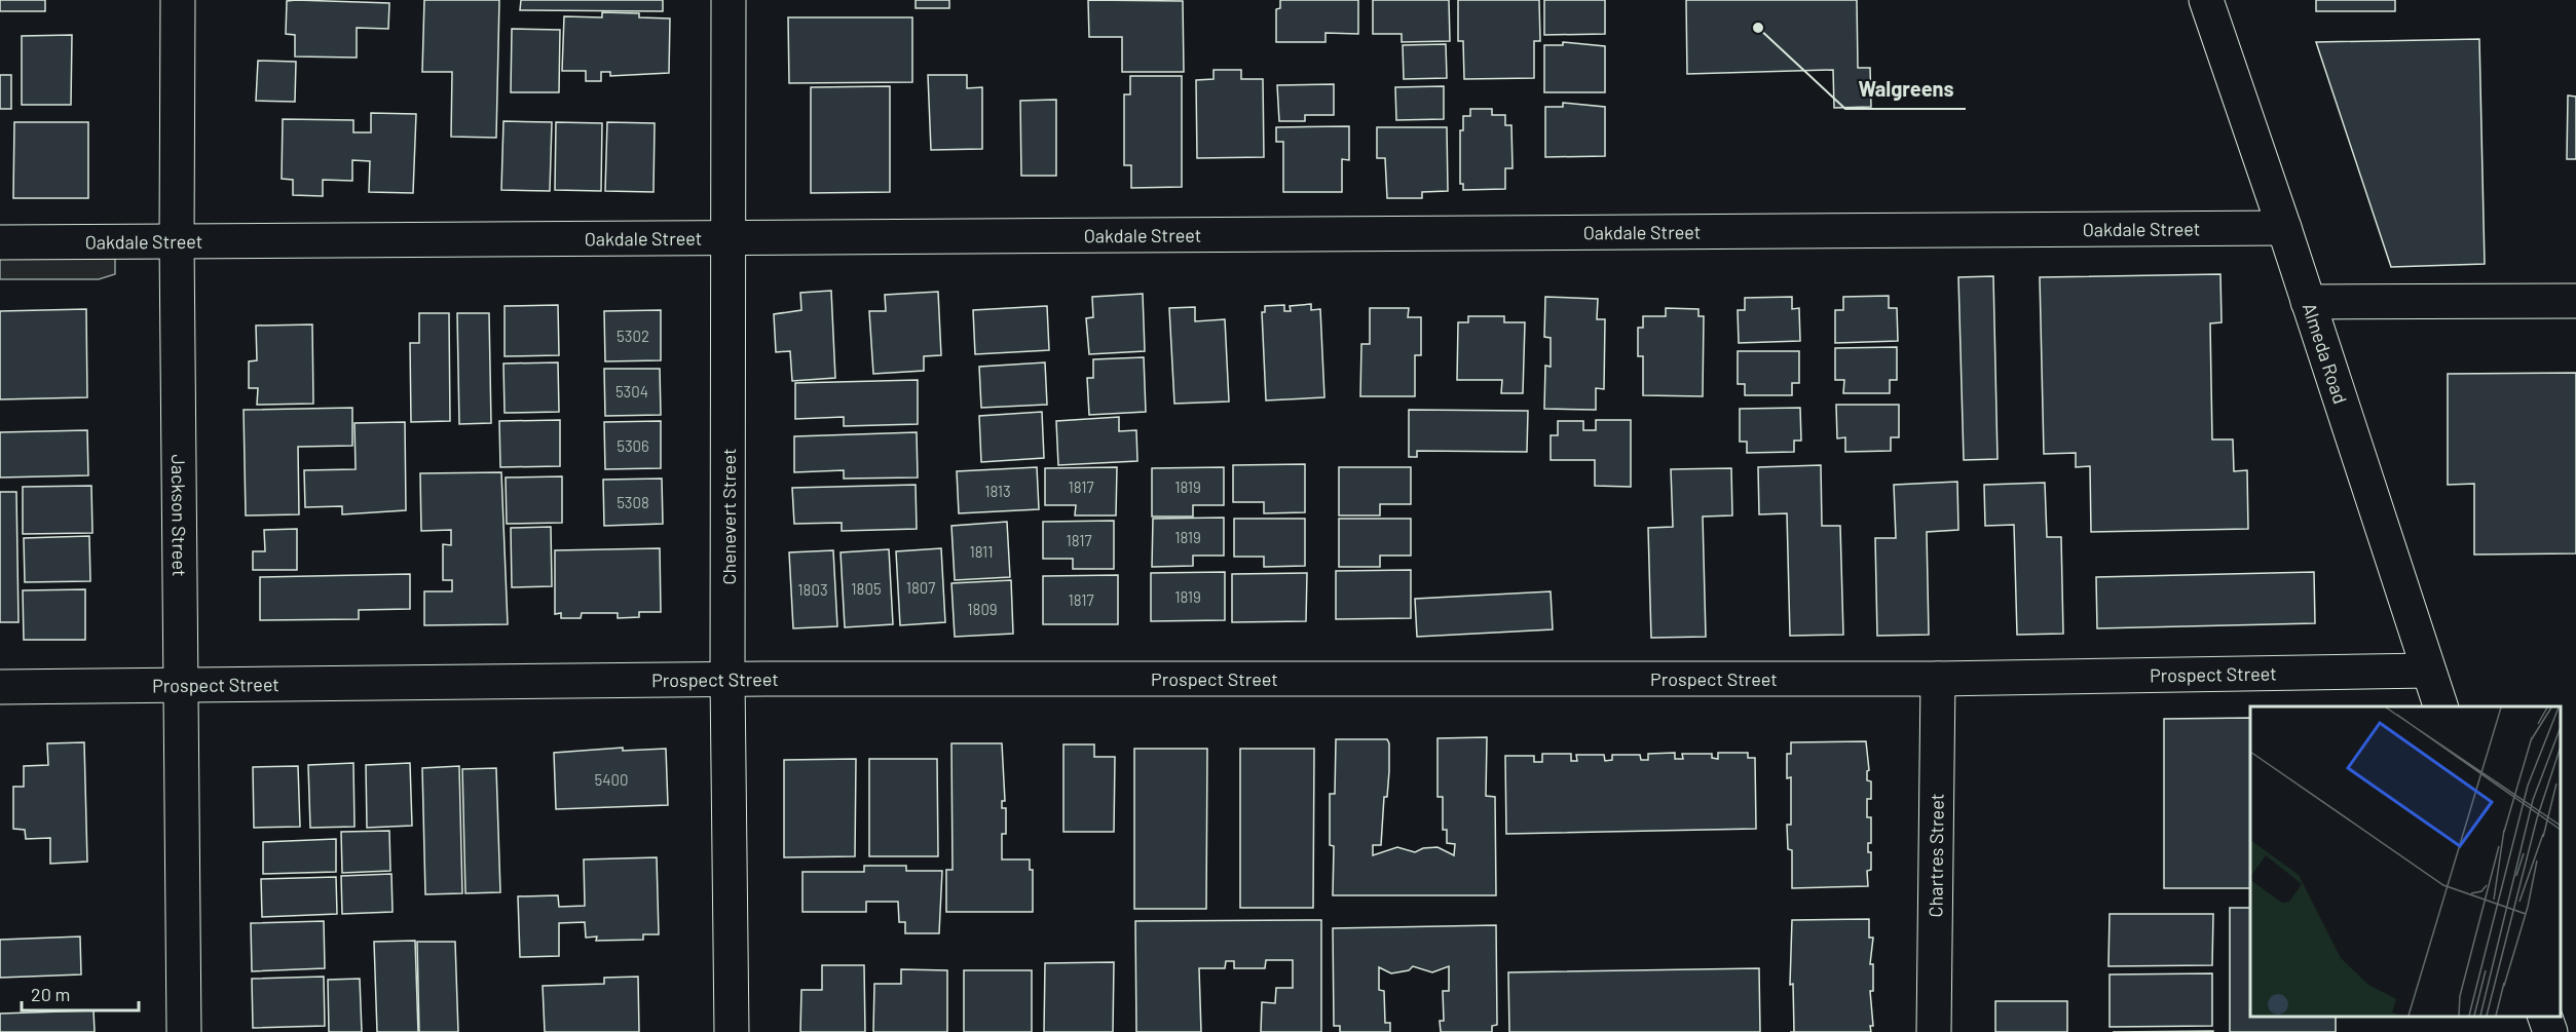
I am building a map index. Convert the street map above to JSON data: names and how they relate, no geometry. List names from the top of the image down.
{
  "streets": {
    "street": [
      "Oakdale Street",
      "Almeda Road",
      "Jackson Street",
      "Chenevert Street",
      "Prospect Street",
      "Chartres Street"
    ]
  },
  "crossings": [
    ["Oakdale Street", "Almeda Road"],
    ["Oakdale Street", "Jackson Street"],
    ["Oakdale Street", "Chenevert Street"],
    ["Almeda Road", "Prospect Street"],
    ["Jackson Street", "Prospect Street"],
    ["Chenevert Street", "Prospect Street"],
    ["Prospect Street", "Chartres Street"]
  ],
  "places": ["Walgreens"],
  "house_numbers": [
    "5302",
    "5304",
    "5306",
    "1817",
    "1819",
    "1813",
    "5308",
    "1819",
    "1817",
    "1811",
    "1807",
    "1805",
    "1803",
    "1819",
    "1817",
    "1809",
    "5400"
  ],
  "scale_bar": "20 m"
}
